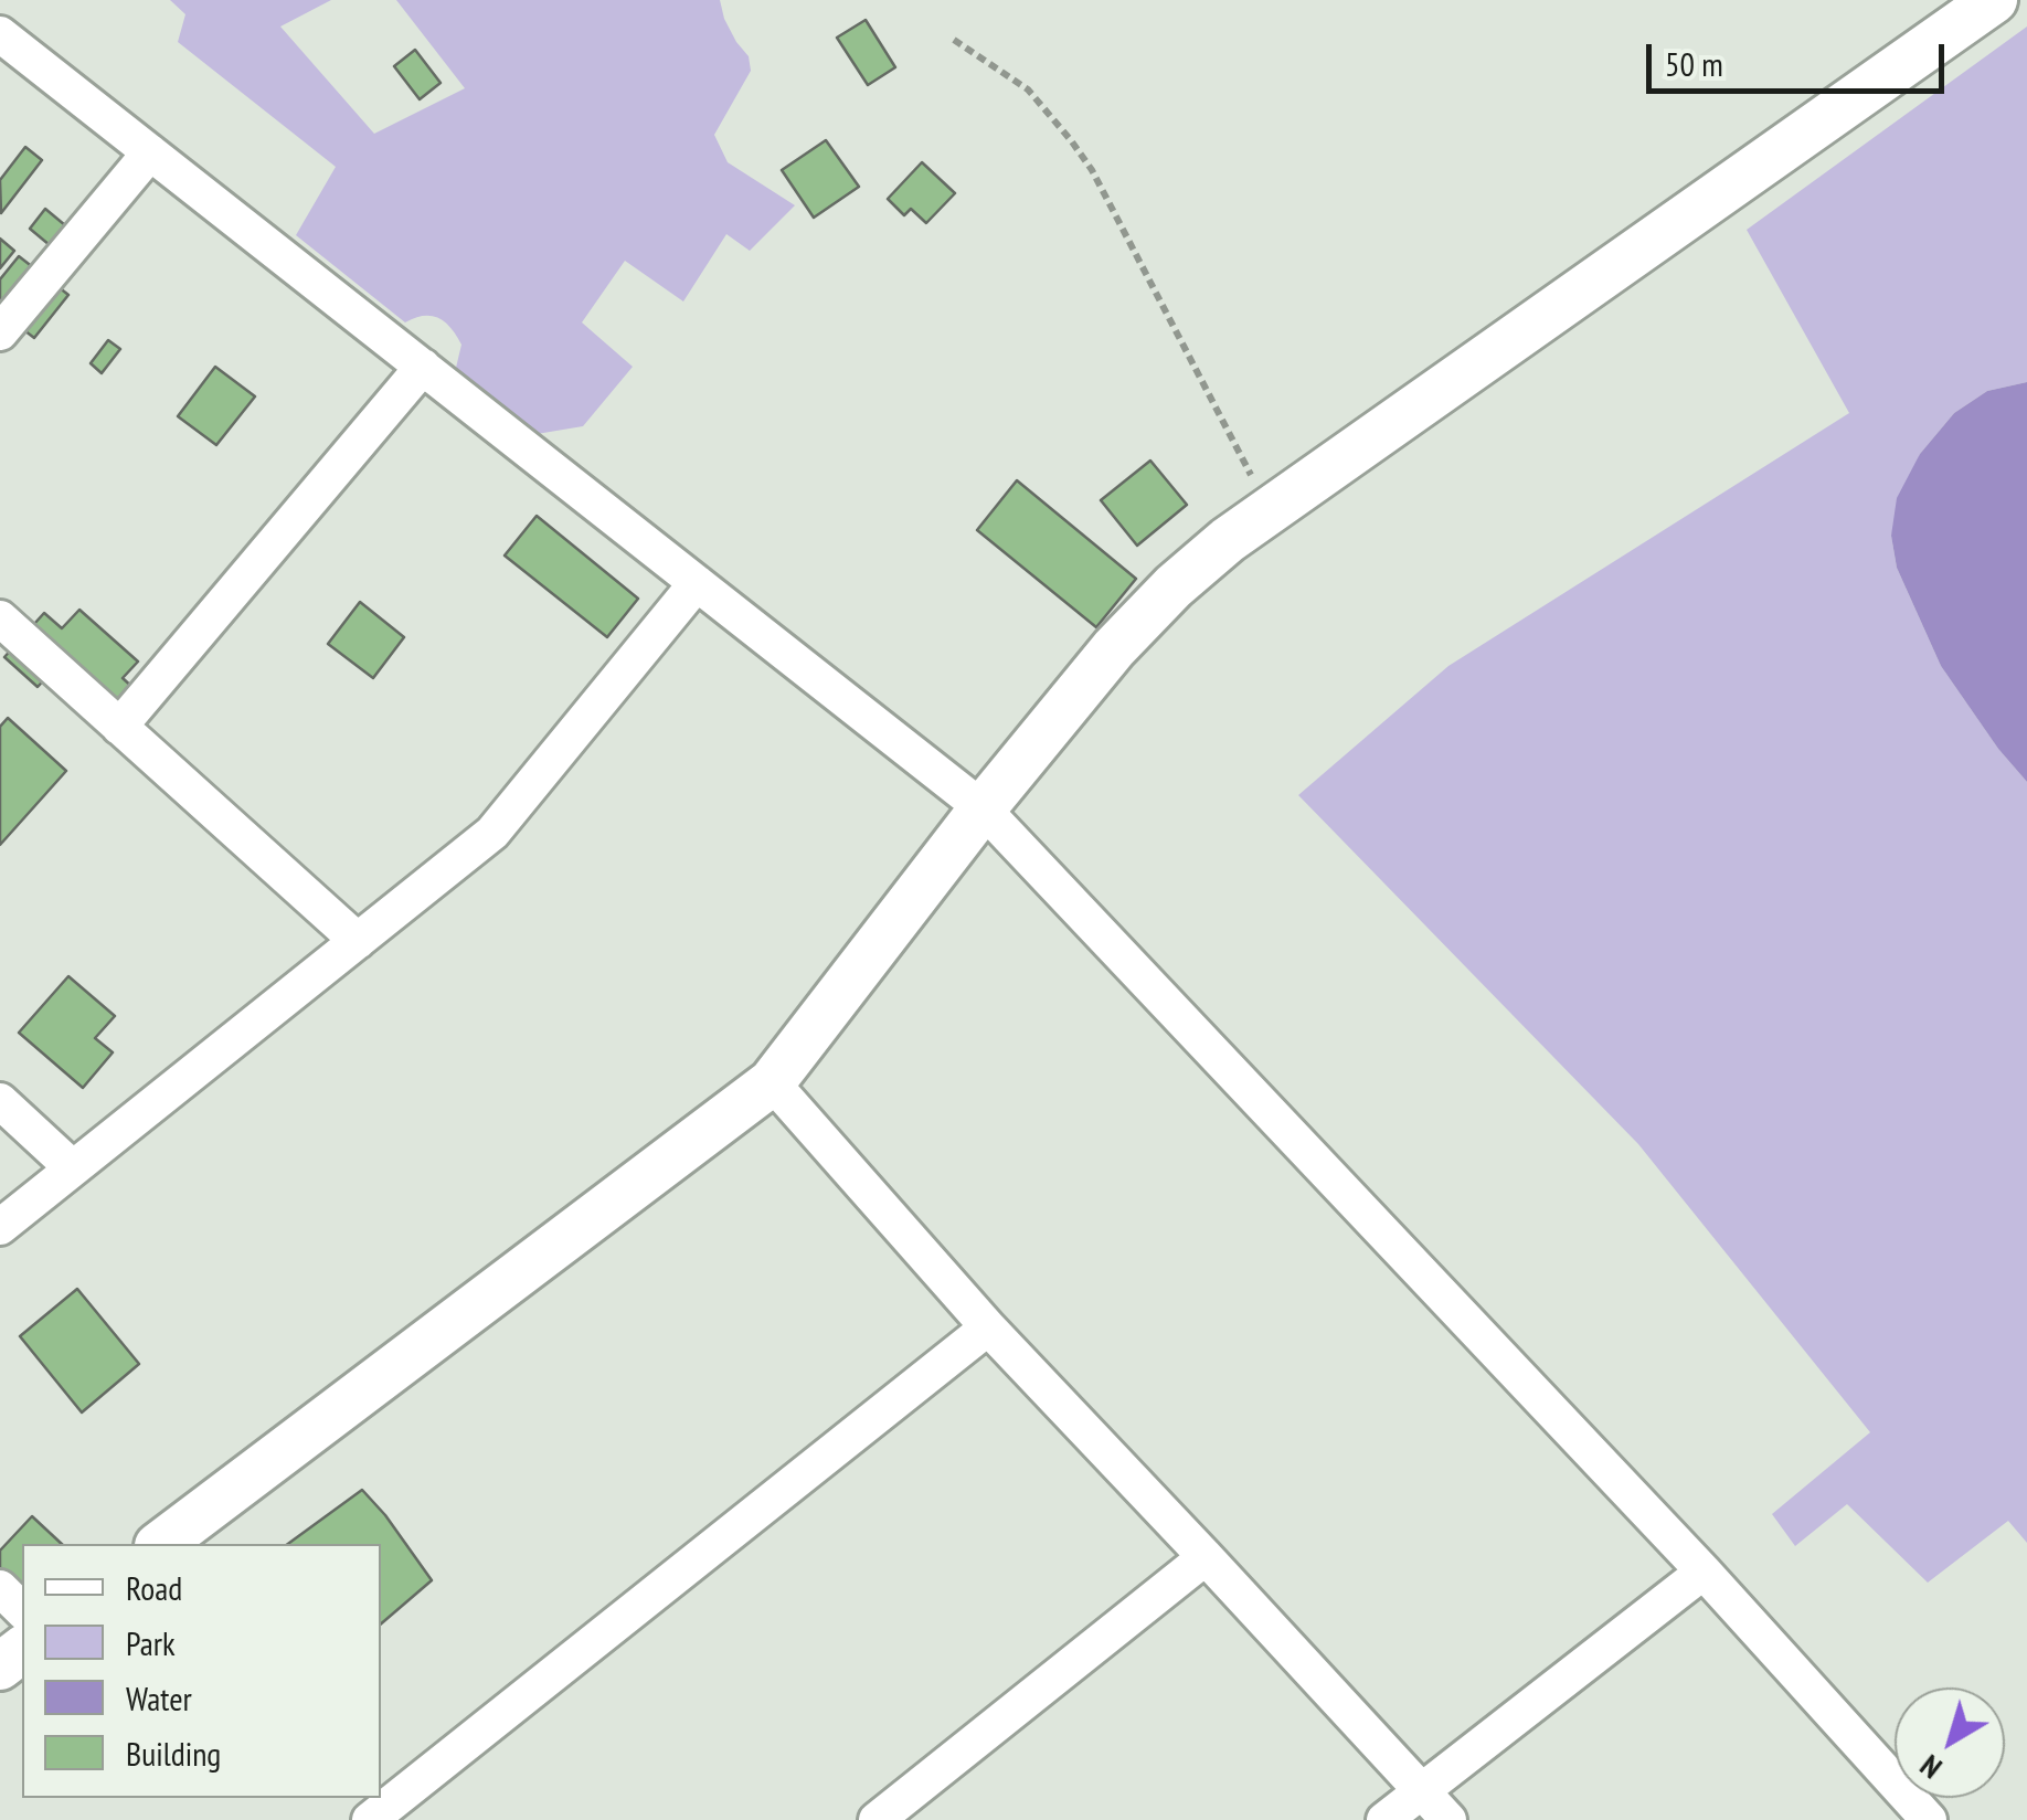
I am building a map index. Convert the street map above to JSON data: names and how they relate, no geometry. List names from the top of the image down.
{
  "legend": [
    "Road",
    "Park",
    "Water",
    "Building"
  ],
  "scale_bar": "50 m",
  "north": "bottom left"
}
